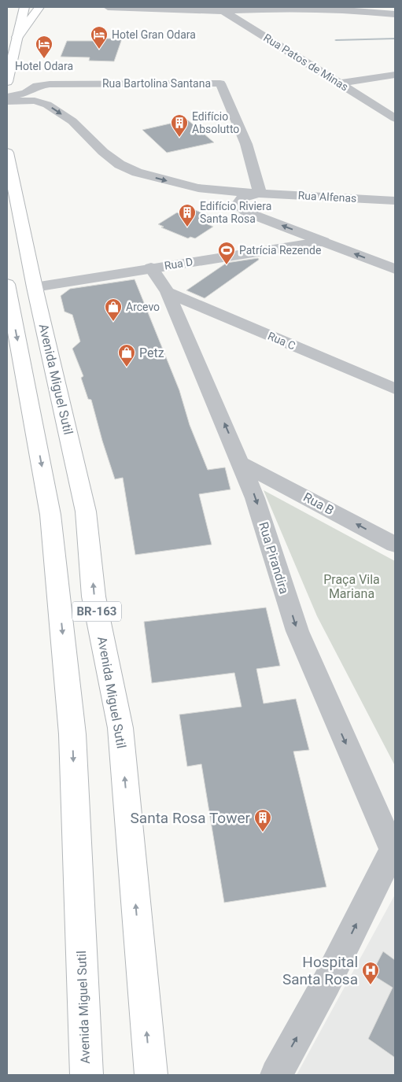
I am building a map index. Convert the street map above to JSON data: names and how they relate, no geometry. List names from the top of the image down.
{
  "streets": {
    "main road": ["Avenida Miguel Sutil", "BR-163"],
    "street": [
      "Rua Patos de Minas",
      "Rua Bartolina Santana",
      "Rua Alfenas",
      "Rua D",
      "Rua C",
      "Rua B",
      "Rua Pirandira"
    ]
  },
  "crossings": [
    ["Rua Bartolina Santana", "Rua Alfenas"],
    ["Rua D", "Avenida Miguel Sutil"],
    ["Rua D", "Rua Pirandira"],
    ["Rua C", "Rua Pirandira"],
    ["Rua B", "Rua Pirandira"]
  ],
  "one_way": ["Rua B"],
  "parks": ["Praça Vila Mariana"],
  "places": {
    "hotel": ["Hotel Gran Odara", "Hotel Odara"],
    "building": ["Edifício Absolutto", "Edifício Riviera Santa Rosa", "Santa Rosa Tower"],
    "sports": ["Patrícia Rezende"],
    "shop": ["Arcevo", "Petz"],
    "hospital": ["Hospital Santa Rosa"]
  }
}
